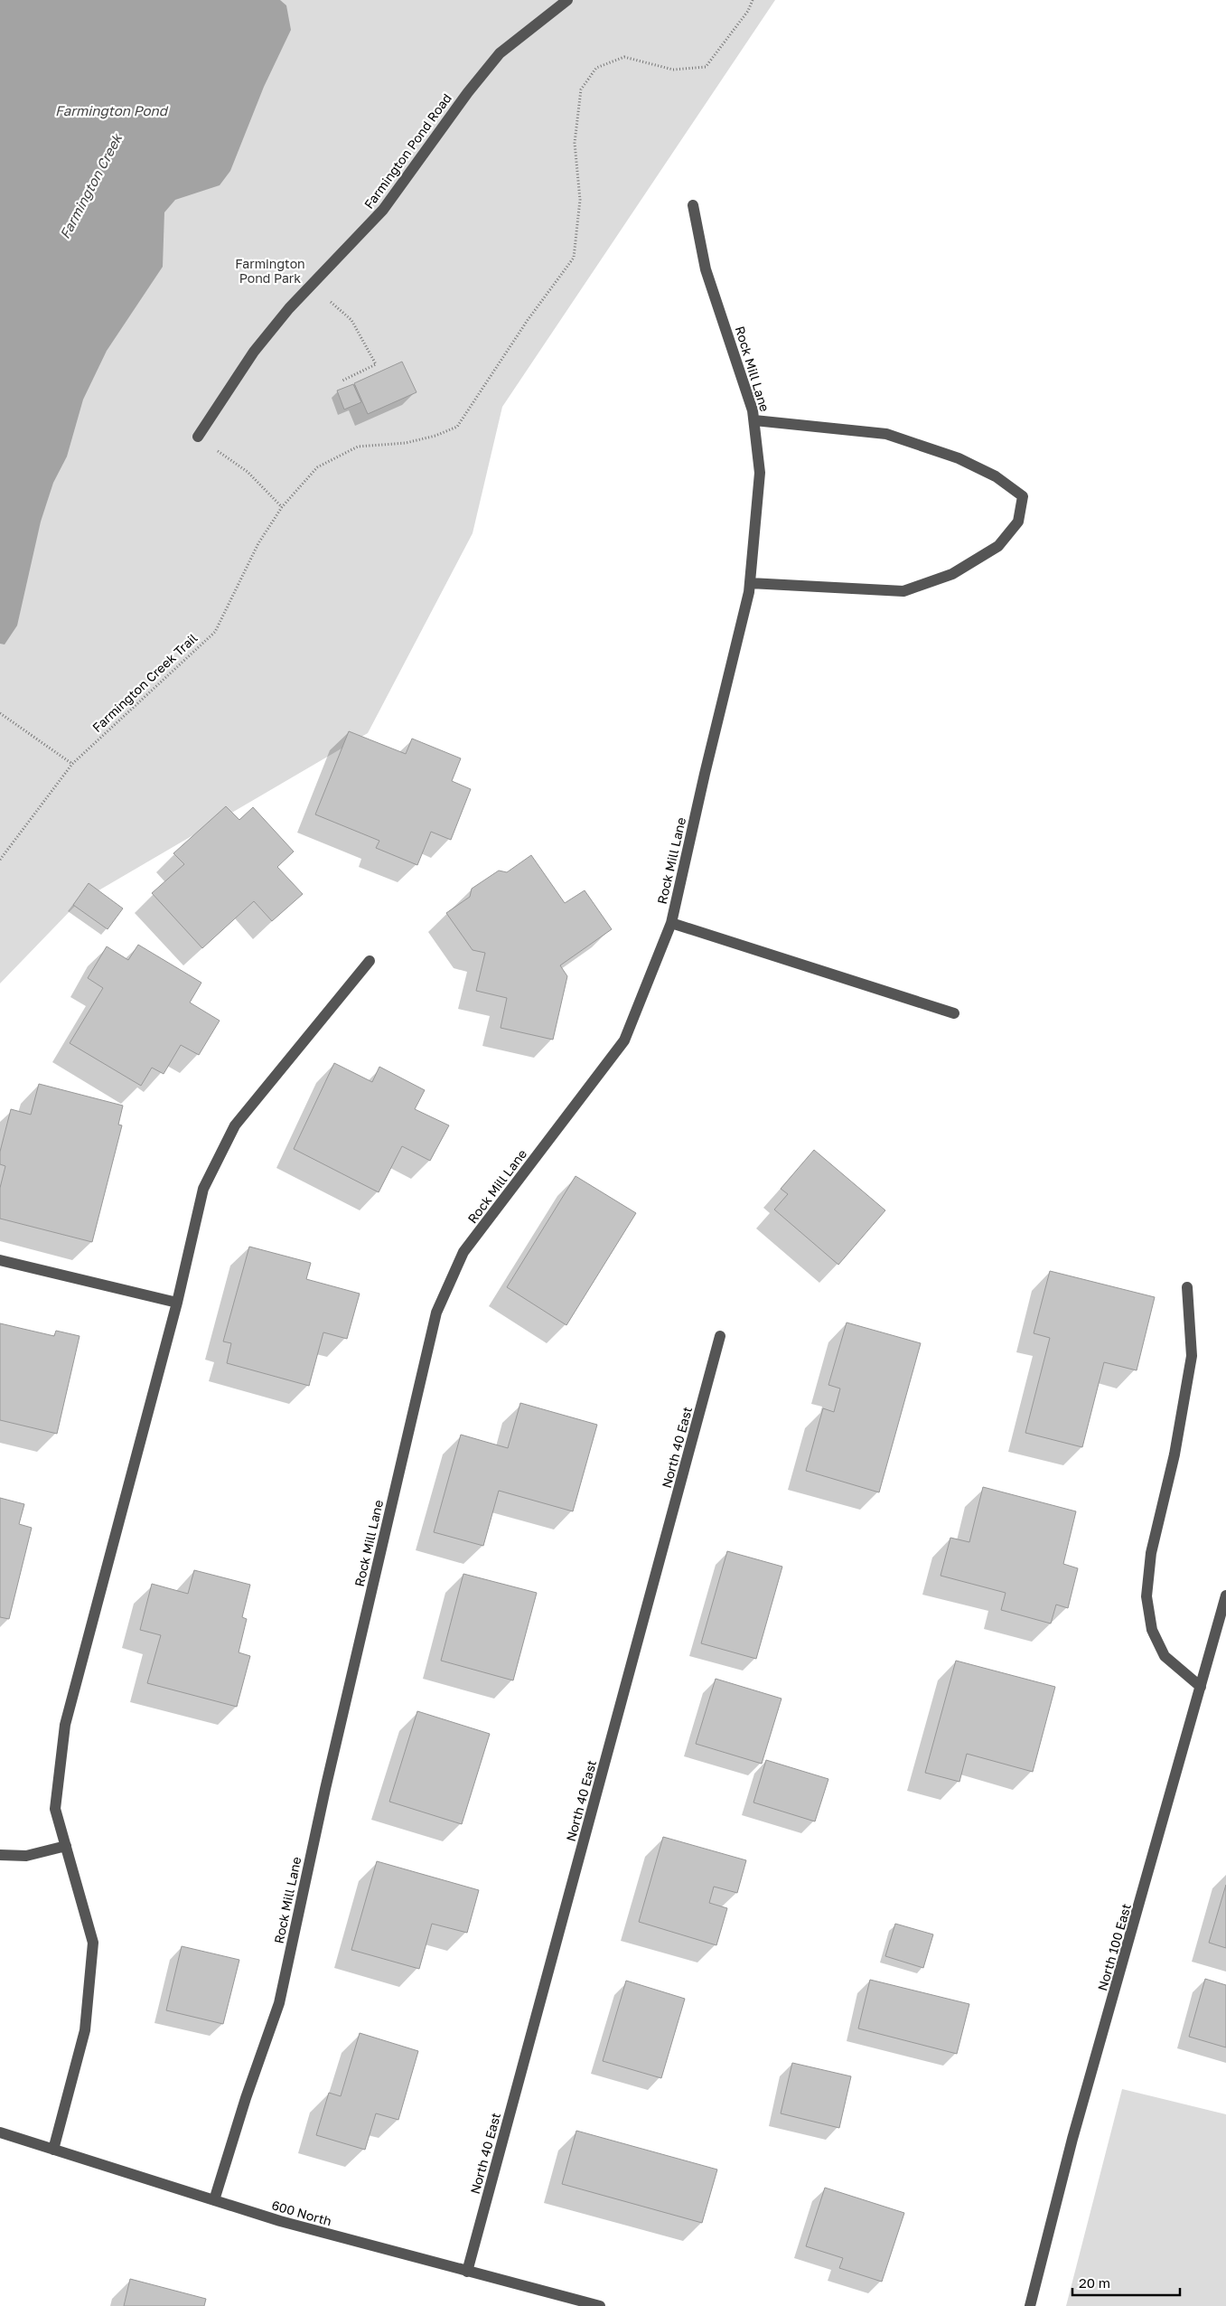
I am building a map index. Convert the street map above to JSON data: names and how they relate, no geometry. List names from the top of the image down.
{
  "streets": {
    "street": [
      "Farmington Pond Road",
      "Rock Mill Lane",
      "North 40 East",
      "North 100 East",
      "600 North"
    ],
    "path": ["Farmington Creek Trail"]
  },
  "crossings": [
    ["Rock Mill Lane", "600 North"],
    ["North 40 East", "600 North"]
  ],
  "water": ["Farmington Pond", "Farmington Creek"],
  "parks": ["Farmington Pond Park"],
  "scale_bar": "20 m"
}
